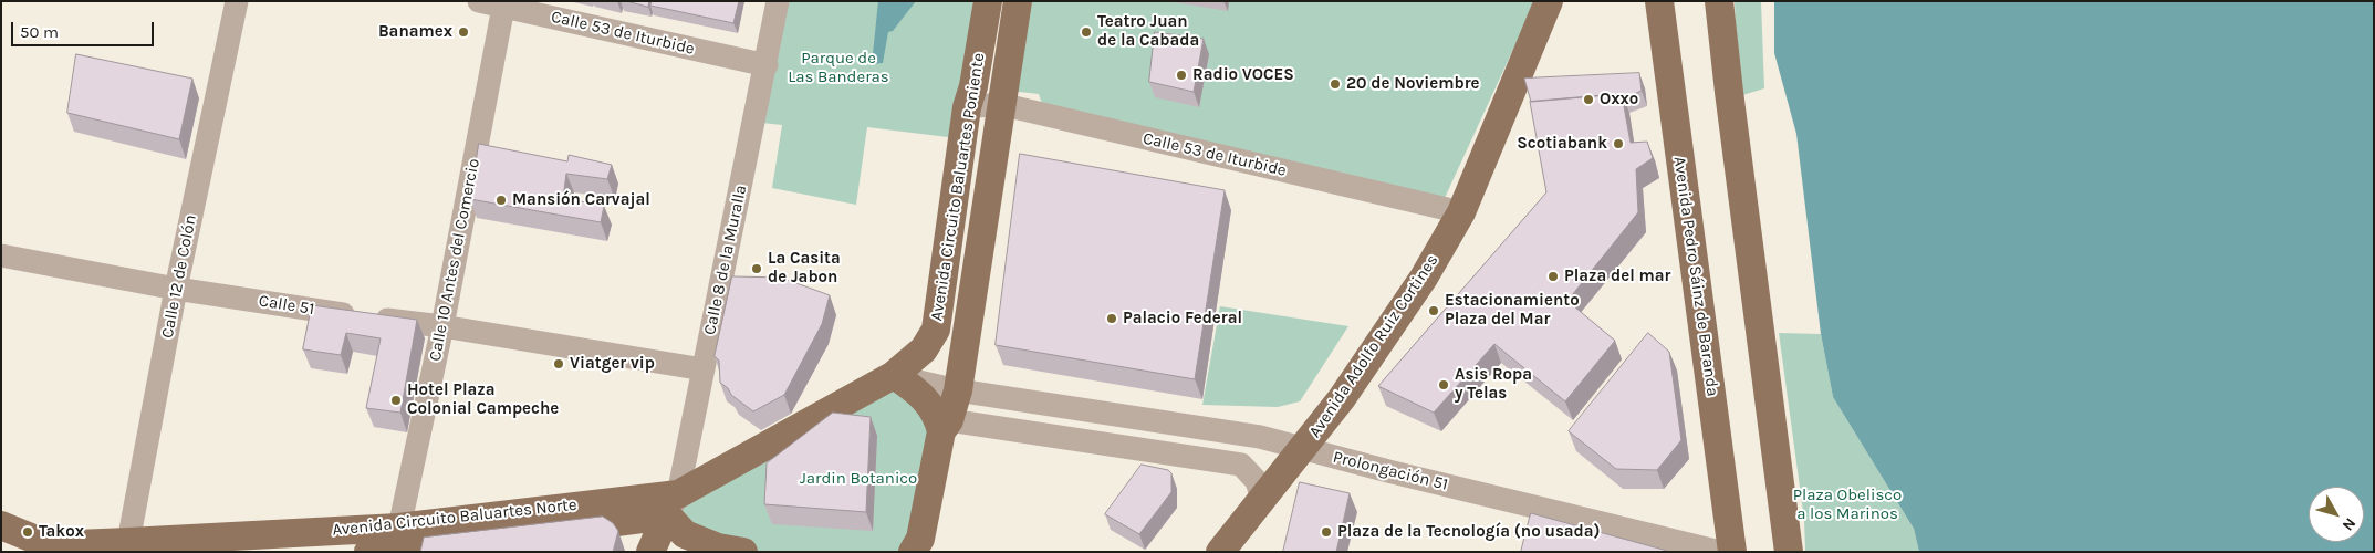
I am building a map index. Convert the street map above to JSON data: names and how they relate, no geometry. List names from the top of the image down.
{
  "streets": {
    "main road": [
      "Avenida Circuito Baluartes Poniente",
      "Avenida Pedro Sáinz de Baranda",
      "Avenida Adolfo Ruiz Cortines",
      "Avenida Circuito Baluartes Norte"
    ],
    "street": [
      "Calle 53 de Iturbide",
      "Calle 10 Antes del Comercio",
      "Calle 8 de la Muralla",
      "Calle 12 de Colón",
      "Calle 51",
      "Prolongación 51"
    ]
  },
  "crossings": [
    ["Calle 53 de Iturbide", "Avenida Circuito Baluartes Poniente"],
    ["Calle 53 de Iturbide", "Calle 10 Antes del Comercio"],
    ["Calle 53 de Iturbide", "Calle 8 de la Muralla"],
    ["Calle 53 de Iturbide", "Avenida Adolfo Ruiz Cortines"],
    ["Avenida Circuito Baluartes Poniente", "Calle 8 de la Muralla"],
    ["Avenida Circuito Baluartes Poniente", "Prolongación 51"],
    ["Avenida Circuito Baluartes Poniente", "Avenida Circuito Baluartes Norte"],
    ["Calle 10 Antes del Comercio", "Calle 51"],
    ["Calle 10 Antes del Comercio", "Avenida Circuito Baluartes Norte"],
    ["Calle 8 de la Muralla", "Calle 51"],
    ["Calle 8 de la Muralla", "Avenida Circuito Baluartes Norte"],
    ["Calle 12 de Colón", "Calle 51"],
    ["Calle 12 de Colón", "Avenida Circuito Baluartes Norte"],
    ["Avenida Adolfo Ruiz Cortines", "Prolongación 51"]
  ],
  "parks": ["Parque de Las Banderas", "Jardin Botanico", "Plaza Obelisco a los Marinos"],
  "places": [
    "Banamex",
    "Teatro Juan de la Cabada",
    "Radio VOCES",
    "20 de Noviembre",
    "Oxxo",
    "Scotiabank",
    "Mansión Carvajal",
    "La Casita de Jabon",
    "Plaza del mar",
    "Estacionamiento Plaza del Mar",
    "Palacio Federal",
    "Viatger vip",
    "Asis Ropa y Telas",
    "Hotel Plaza Colonial Campeche",
    "Takox",
    "Plaza de la Tecnología (no usada)"
  ],
  "scale_bar": "50 m",
  "north": "bottom right"
}
